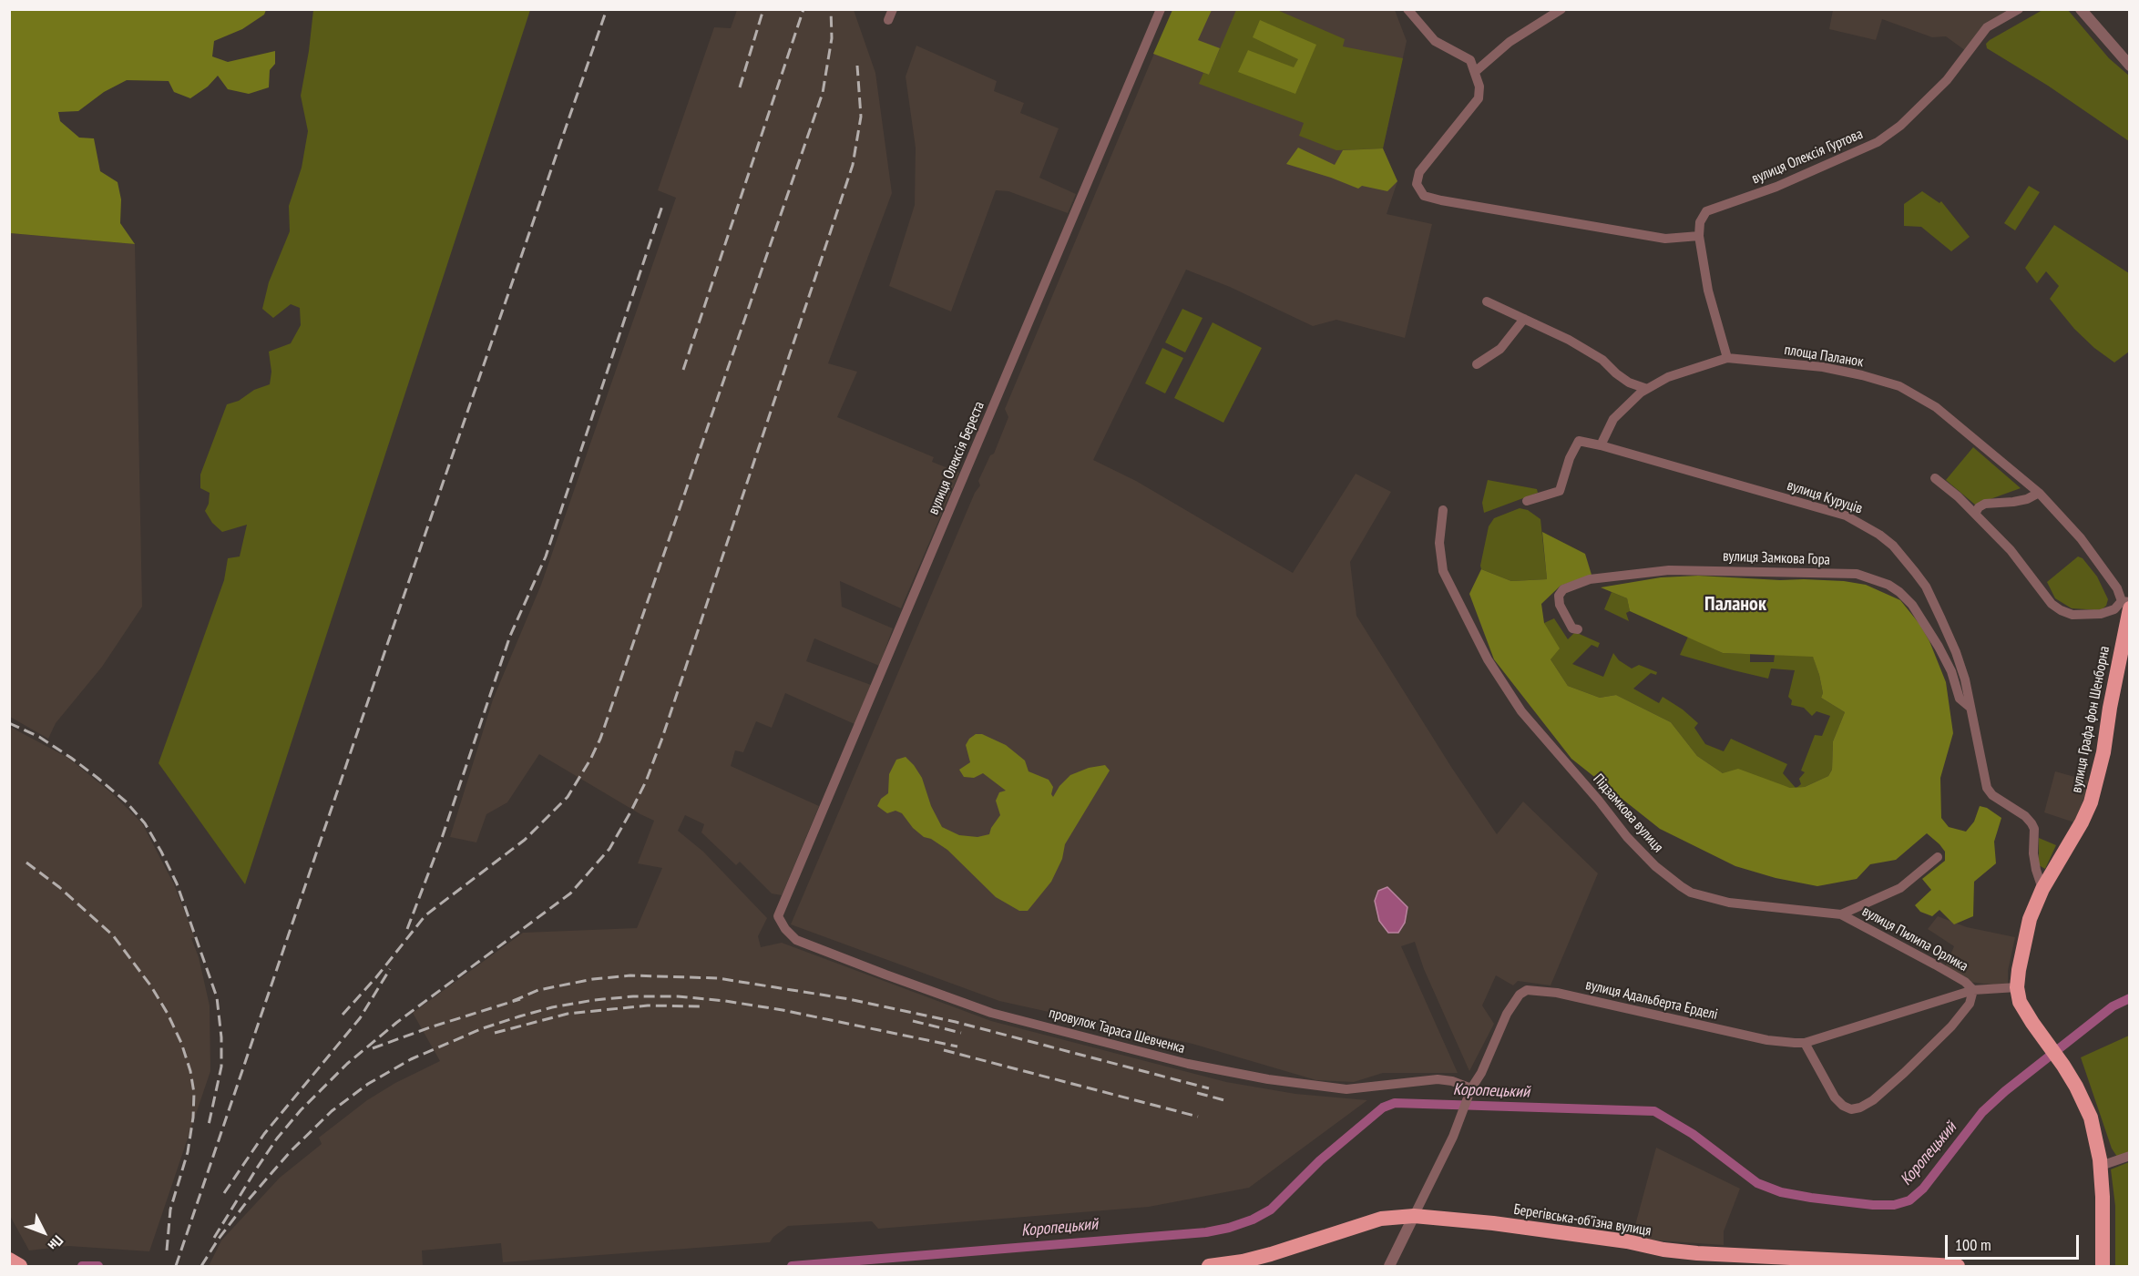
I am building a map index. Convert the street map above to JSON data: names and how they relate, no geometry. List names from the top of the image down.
{
  "streets": {
    "highway": ["вулиця Графа фон Шенборна", "Берегівська-обʼїзна вулиця"],
    "street": [
      "вулиця Олексія Гуртова",
      "площа Паланок",
      "вулиця Олексія Береста",
      "вулиця Куруців",
      "вулиця Замкова Гора",
      "Підзамкова вулиця",
      "вулиця Пилипа Орлика",
      "вулиця Адальберта Ерделі",
      "провулок Тараса Шевченка"
    ]
  },
  "crossings": [
    ["вулиця Олексія Гуртова", "площа Паланок"],
    ["площа Паланок", "вулиця Куруців"],
    ["площа Паланок", "вулиця Графа фон Шенборна"],
    ["вулиця Олексія Береста", "провулок Тараса Шевченка"],
    ["вулиця Куруців", "вулиця Замкова Гора"],
    ["вулиця Куруців", "вулиця Графа фон Шенборна"],
    ["вулиця Графа фон Шенборна", "вулиця Адальберта Ерделі"],
    ["Підзамкова вулиця", "вулиця Пилипа Орлика"],
    ["вулиця Пилипа Орлика", "вулиця Адальберта Ерделі"],
    ["вулиця Адальберта Ерделі", "провулок Тараса Шевченка"],
    ["вулиця Адальберта Ерделі", "Берегівська-обʼїзна вулиця"]
  ],
  "districts": ["Паланок"],
  "water": ["Коропецький"],
  "scale_bar": "100 m",
  "north": "bottom right"
}
